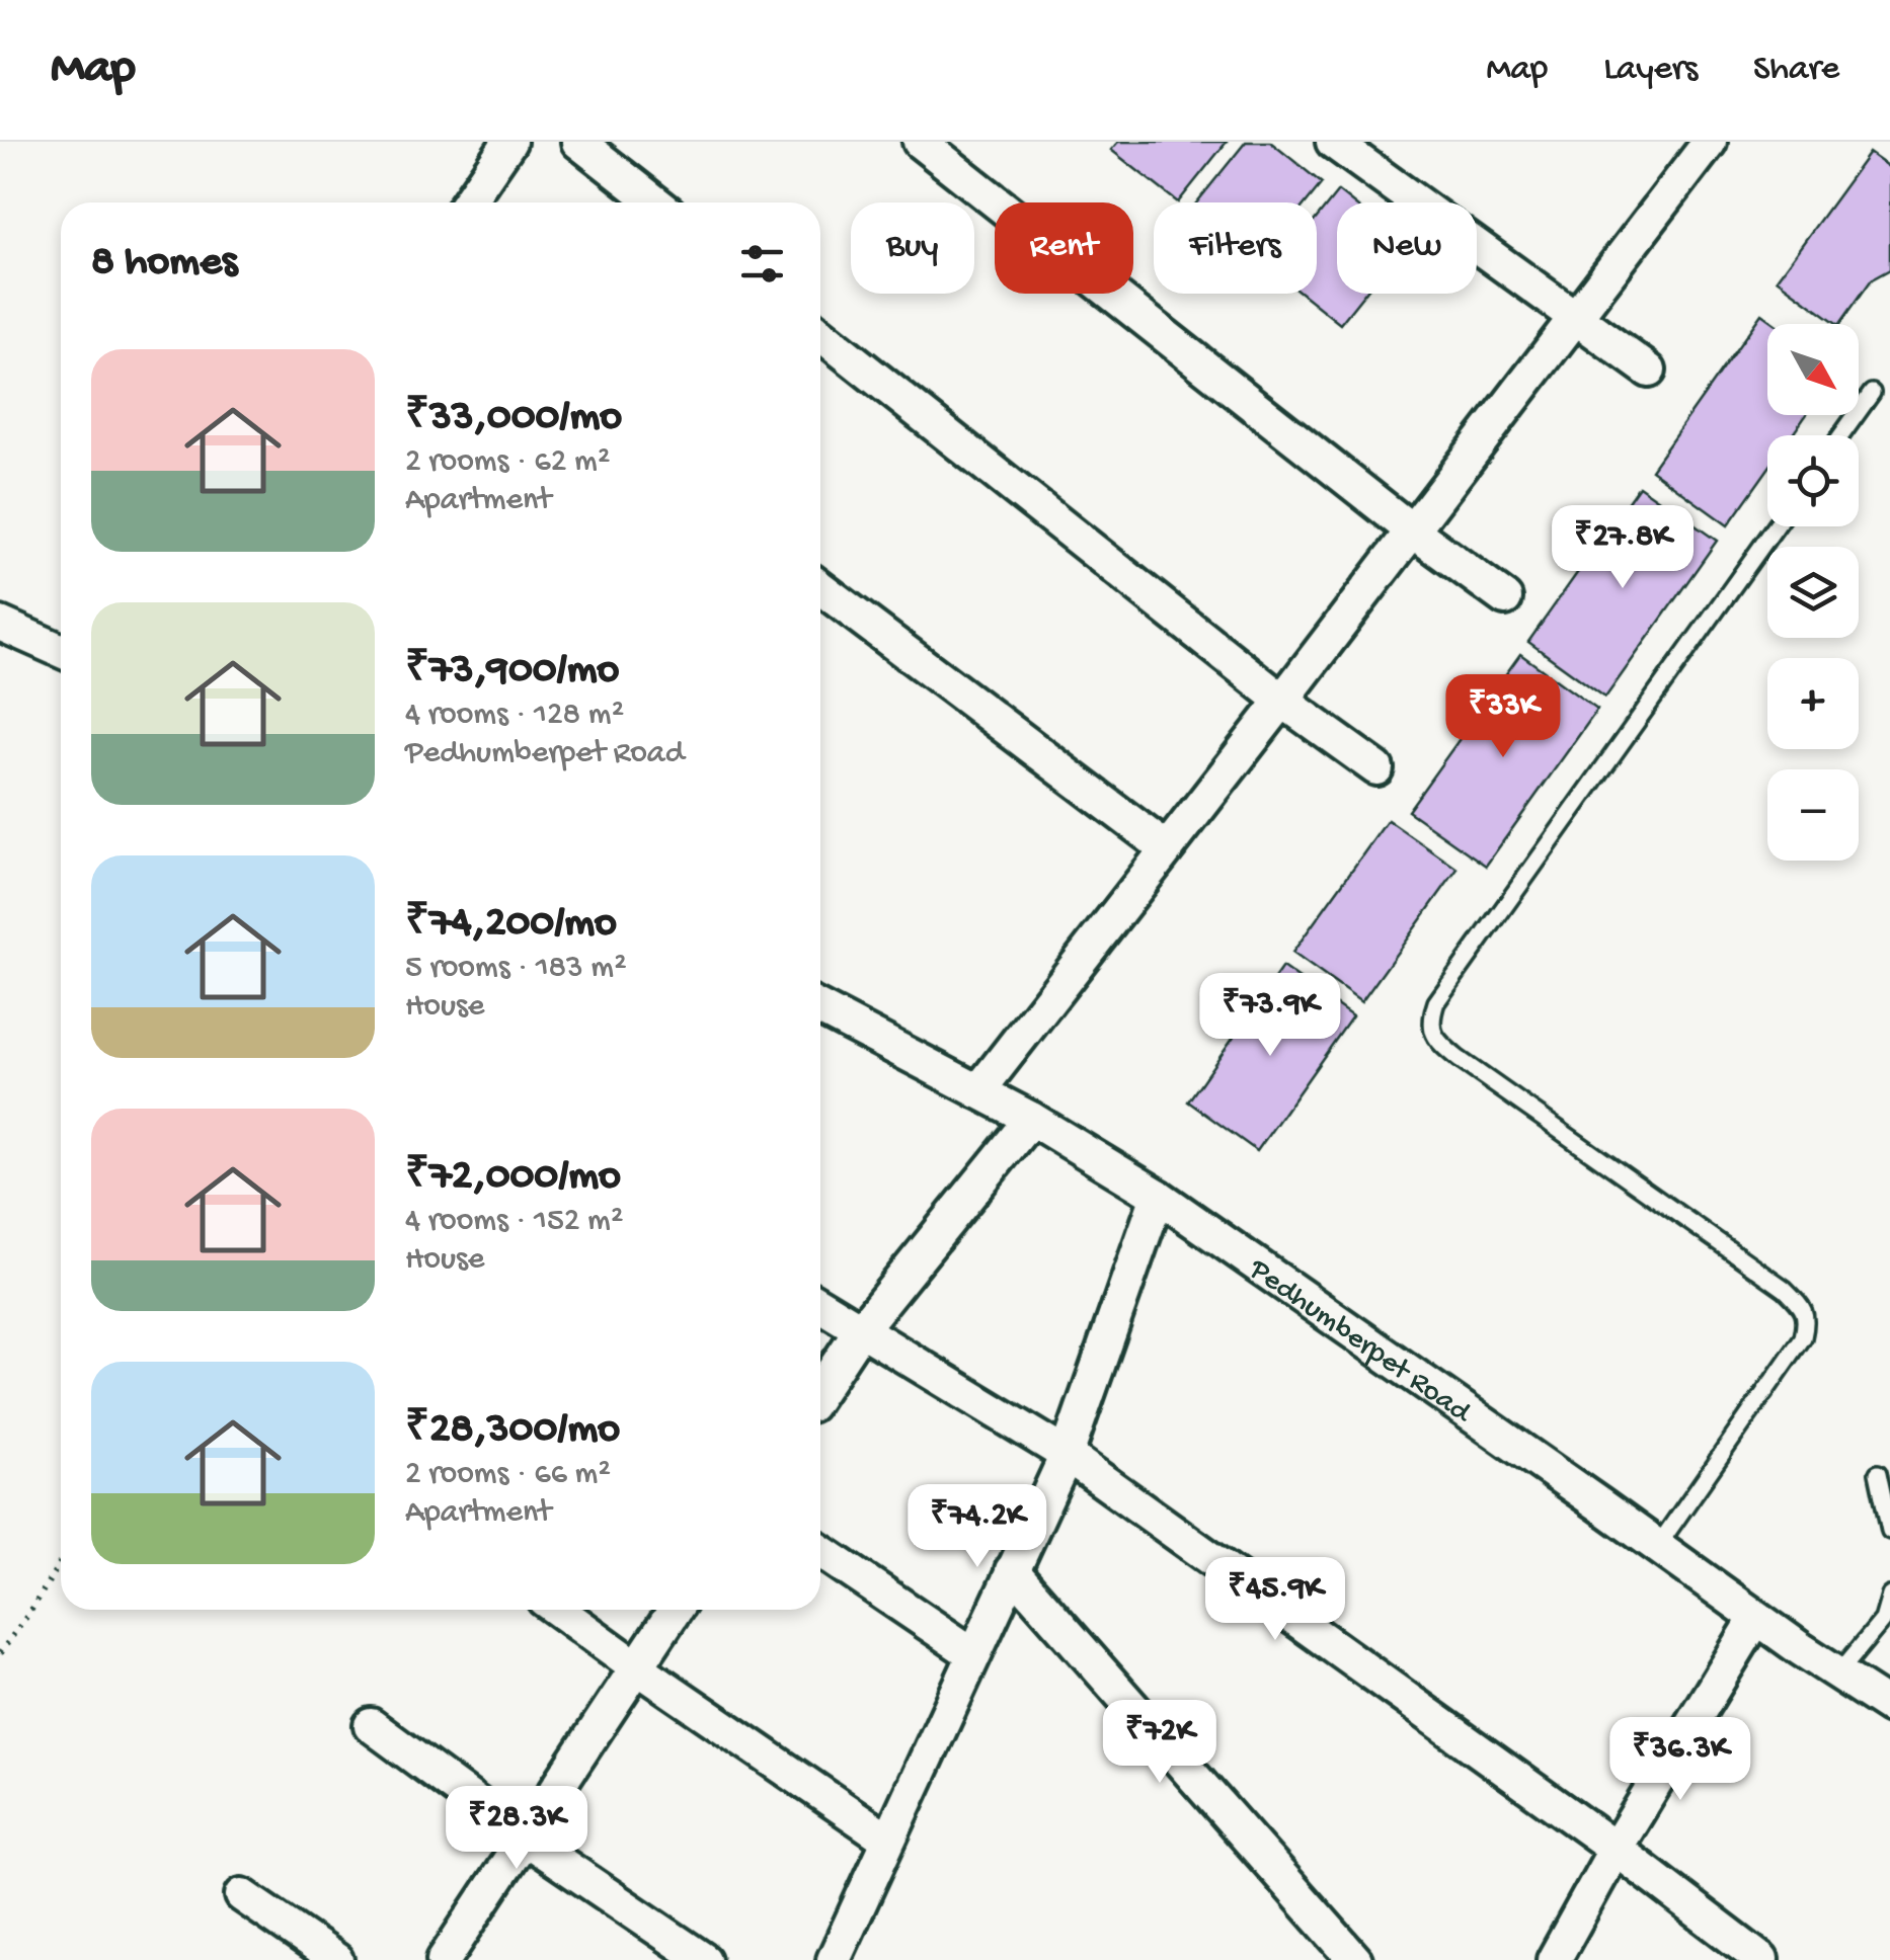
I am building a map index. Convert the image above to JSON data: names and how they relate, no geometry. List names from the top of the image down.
{
  "streets": {
    "street": ["Pedhumberpet Road"]
  },
  "north": "bottom right",
  "page": {
    "header": "Map",
    "nav": ["Map", "Layers", "Share"],
    "chip": [
      "Buy",
      "Rent",
      "Filters",
      "New"
    ],
    "heading": "8 homes",
    "map_buttons": ["+", "−"],
    "list": [
      {
        "name": "₹33,000/mo",
        "note": "2 rooms · 62 m² · Apartment"
      },
      {
        "name": "₹73,900/mo",
        "note": "4 rooms · 128 m² · Pedhumberpet Road"
      },
      {
        "name": "₹74,200/mo",
        "note": "5 rooms · 183 m² · House"
      },
      {
        "name": "₹72,000/mo",
        "note": "4 rooms · 152 m² · House"
      },
      {
        "name": "₹28,300/mo",
        "note": "2 rooms · 66 m² · Apartment"
      }
    ],
    "price": [
      "₹27.8K",
      "₹33K",
      "₹73.9K",
      "₹74.2K",
      "₹45.9K",
      "₹72K",
      "₹36.3K",
      "₹28.3K"
    ]
  }
}
